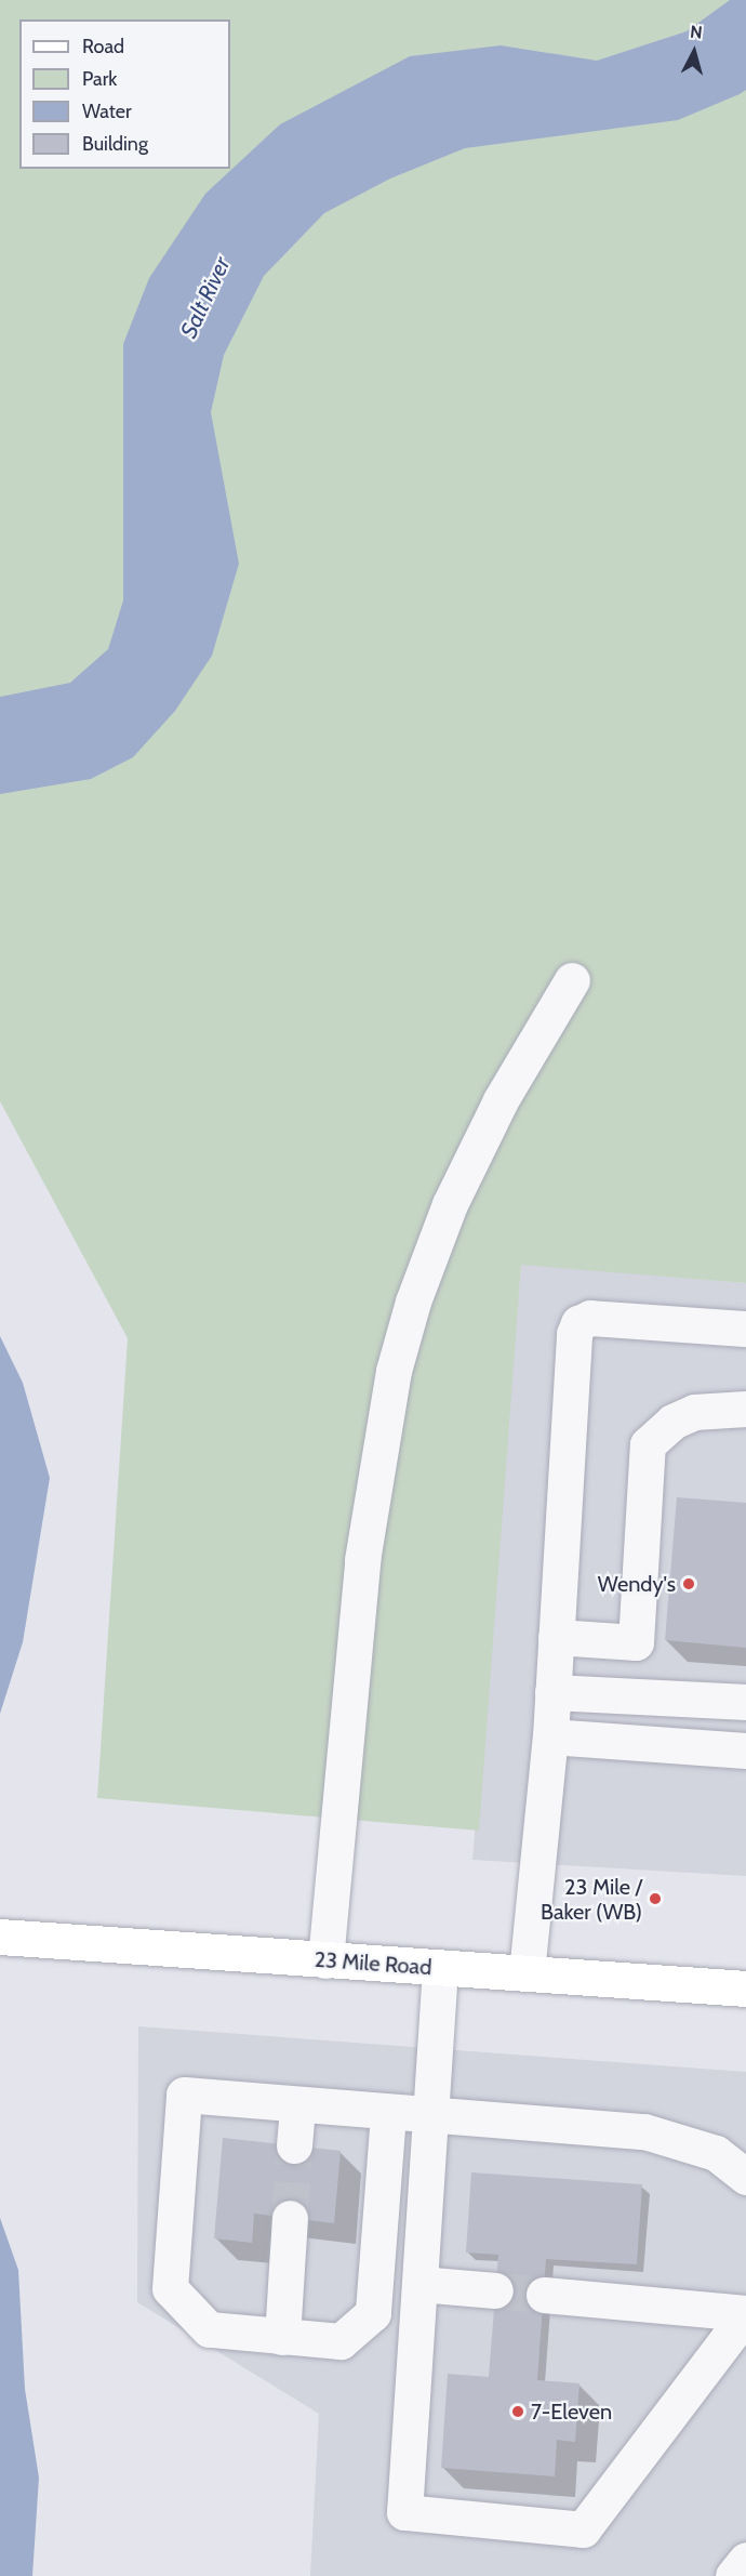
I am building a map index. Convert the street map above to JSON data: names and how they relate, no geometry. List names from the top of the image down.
{
  "streets": {
    "main road": ["23 Mile Road"]
  },
  "water": ["Salt River"],
  "places": ["Wendy's", "23 Mile / Baker (WB)", "7-Eleven"],
  "legend": [
    "Road",
    "Park",
    "Water",
    "Building"
  ],
  "north": "top"
}
